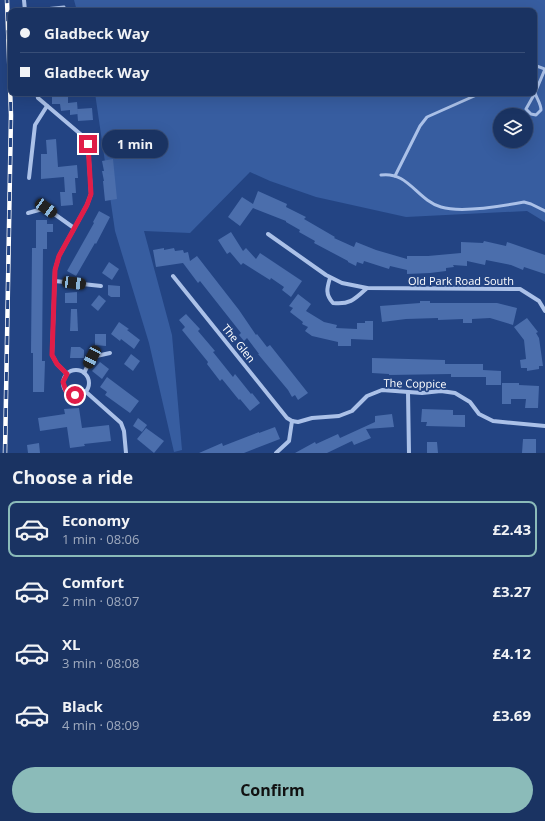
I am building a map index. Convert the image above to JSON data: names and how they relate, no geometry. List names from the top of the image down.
{
  "streets": {
    "street": ["Old Park Road South", "The Glen", "The Coppice"]
  },
  "crossings": [
    ["The Glen", "The Coppice"]
  ],
  "page": {
    "banner": ["Gladbeck Way", "Gladbeck Way"],
    "bubble": "1 min",
    "heading": "Choose a ride",
    "list": [
      {
        "name": "Economy",
        "note": "1 min · 08:06",
        "value": "£2.43"
      },
      {
        "name": "Comfort",
        "note": "2 min · 08:07",
        "value": "£3.27"
      },
      {
        "name": "XL",
        "note": "3 min · 08:08",
        "value": "£4.12"
      },
      {
        "name": "Black",
        "note": "4 min · 08:09",
        "value": "£3.69"
      }
    ],
    "buttons": "Confirm"
  }
}
